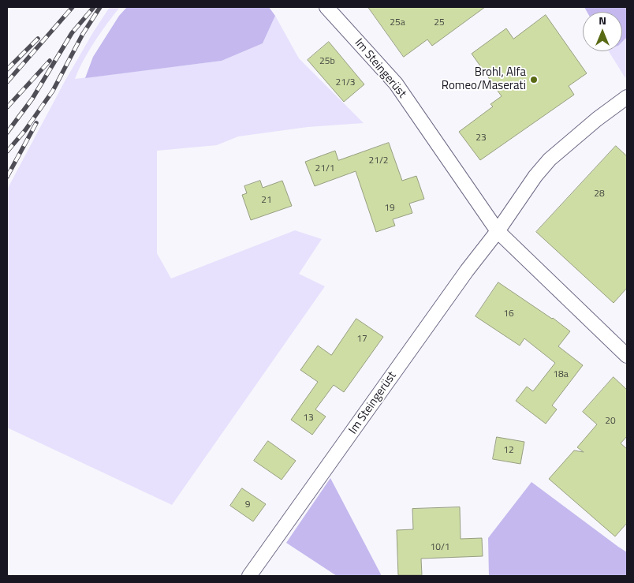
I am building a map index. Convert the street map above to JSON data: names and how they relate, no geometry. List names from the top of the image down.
{
  "streets": {
    "street": ["Im Steingerüst"]
  },
  "places": ["Brohl, Alfa Romeo/Maserati"],
  "house_numbers": [
    "25a",
    "25",
    "25b",
    "21/3",
    "23",
    "21/2",
    "21/1",
    "28",
    "21",
    "19",
    "16",
    "17",
    "18a",
    "13",
    "20",
    "12",
    "9",
    "10/1"
  ],
  "north": "top"
}
